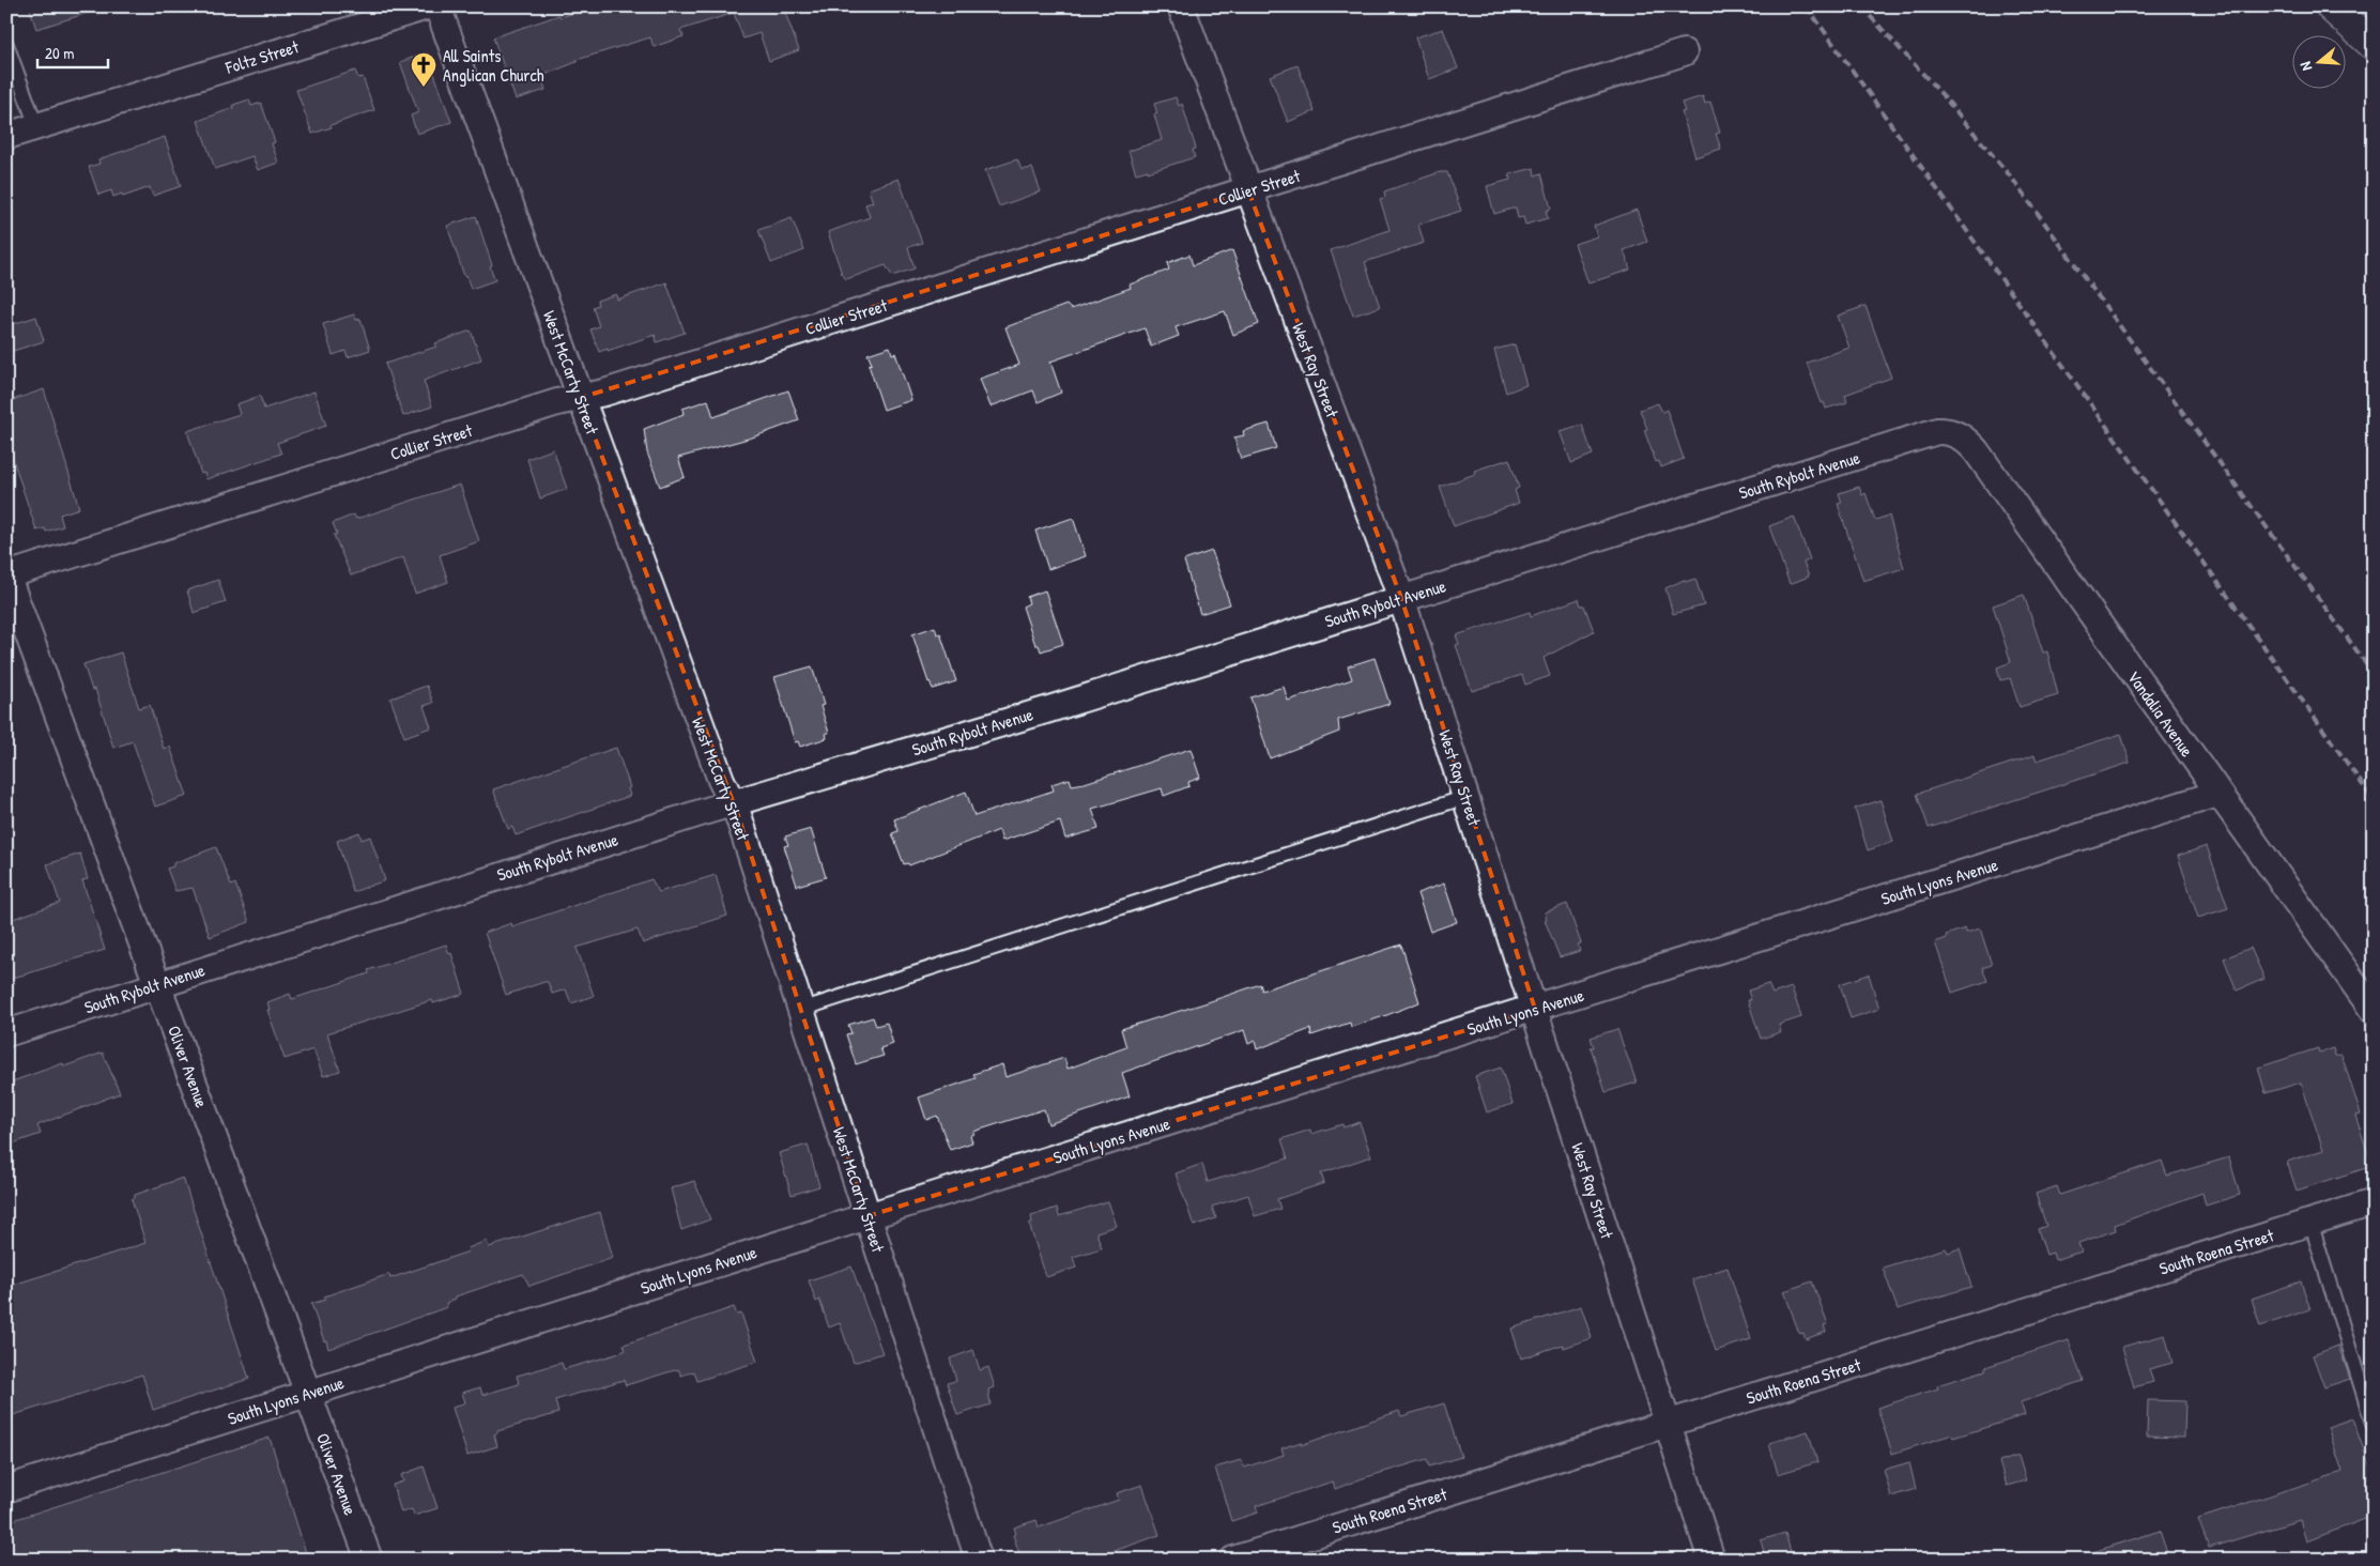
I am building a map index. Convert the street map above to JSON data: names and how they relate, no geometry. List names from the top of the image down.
{
  "streets": {
    "street": [
      "Foltz Street",
      "Collier Street",
      "West Ray Street",
      "West McCarty Street",
      "South Rybolt Avenue",
      "Vandalia Avenue",
      "South Lyons Avenue",
      "Oliver Avenue",
      "South Roena Street"
    ]
  },
  "crossings": [
    ["Collier Street", "West Ray Street"],
    ["Collier Street", "West McCarty Street"],
    ["Collier Street", "Oliver Avenue"],
    ["West Ray Street", "South Rybolt Avenue"],
    ["West Ray Street", "South Lyons Avenue"],
    ["West Ray Street", "South Roena Street"],
    ["West McCarty Street", "South Rybolt Avenue"],
    ["West McCarty Street", "South Lyons Avenue"],
    ["South Rybolt Avenue", "Vandalia Avenue"],
    ["South Rybolt Avenue", "Oliver Avenue"],
    ["Vandalia Avenue", "South Lyons Avenue"],
    ["South Lyons Avenue", "Oliver Avenue"]
  ],
  "places": {
    "church": ["All Saints Anglican Church"]
  },
  "scale_bar": "20 m",
  "north": "left"
}
